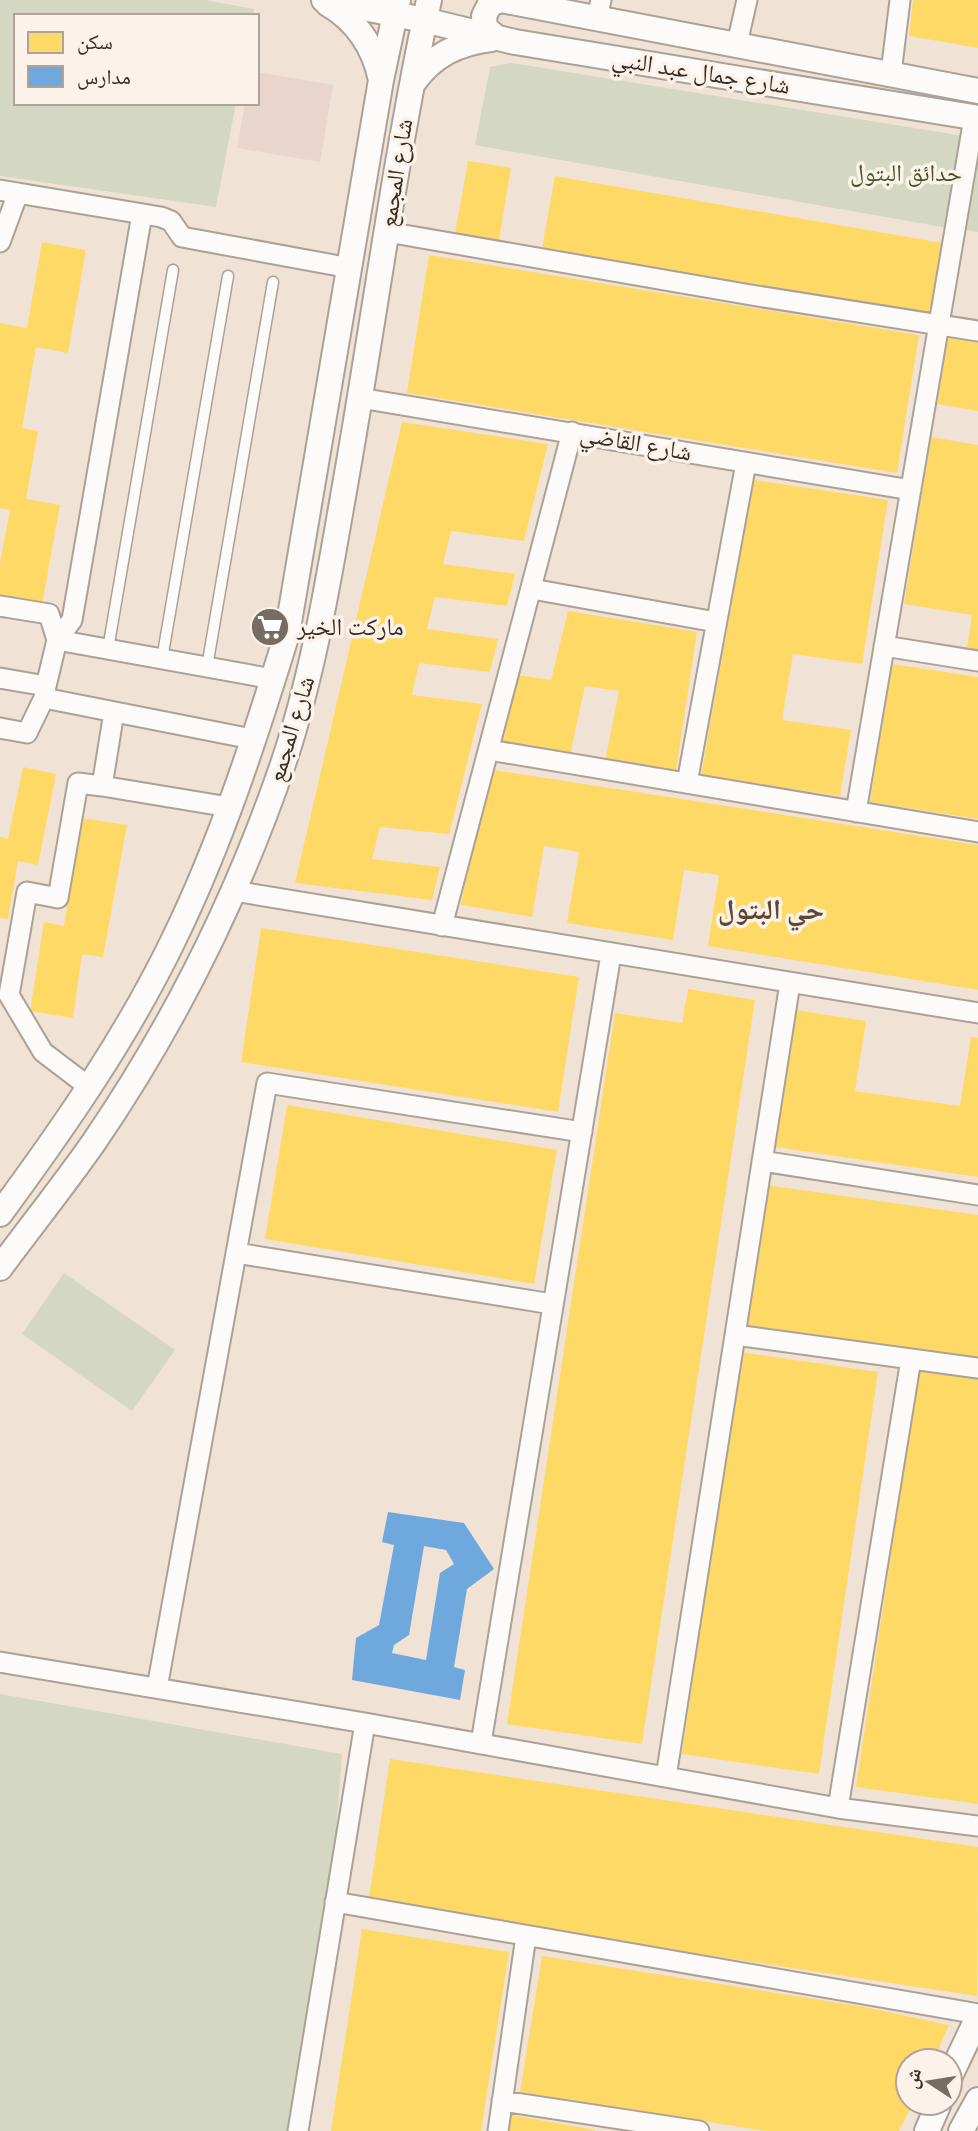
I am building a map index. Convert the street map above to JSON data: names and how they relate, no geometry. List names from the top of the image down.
{
  "streets": {
    "street": ["شارع جمال عبد النبي", "شارع المجمع", "شارع القاضي"]
  },
  "crossings": [
    ["شارع جمال عبد النبي", "شارع المجمع"],
    ["شارع المجمع", "شارع القاضي"]
  ],
  "districts": ["حي البتول"],
  "parks": ["حدائق البتول"],
  "places": {
    "supermarket": ["ماركت الخير"]
  },
  "legend": ["سكن", "مدارس"],
  "north": "left"
}
